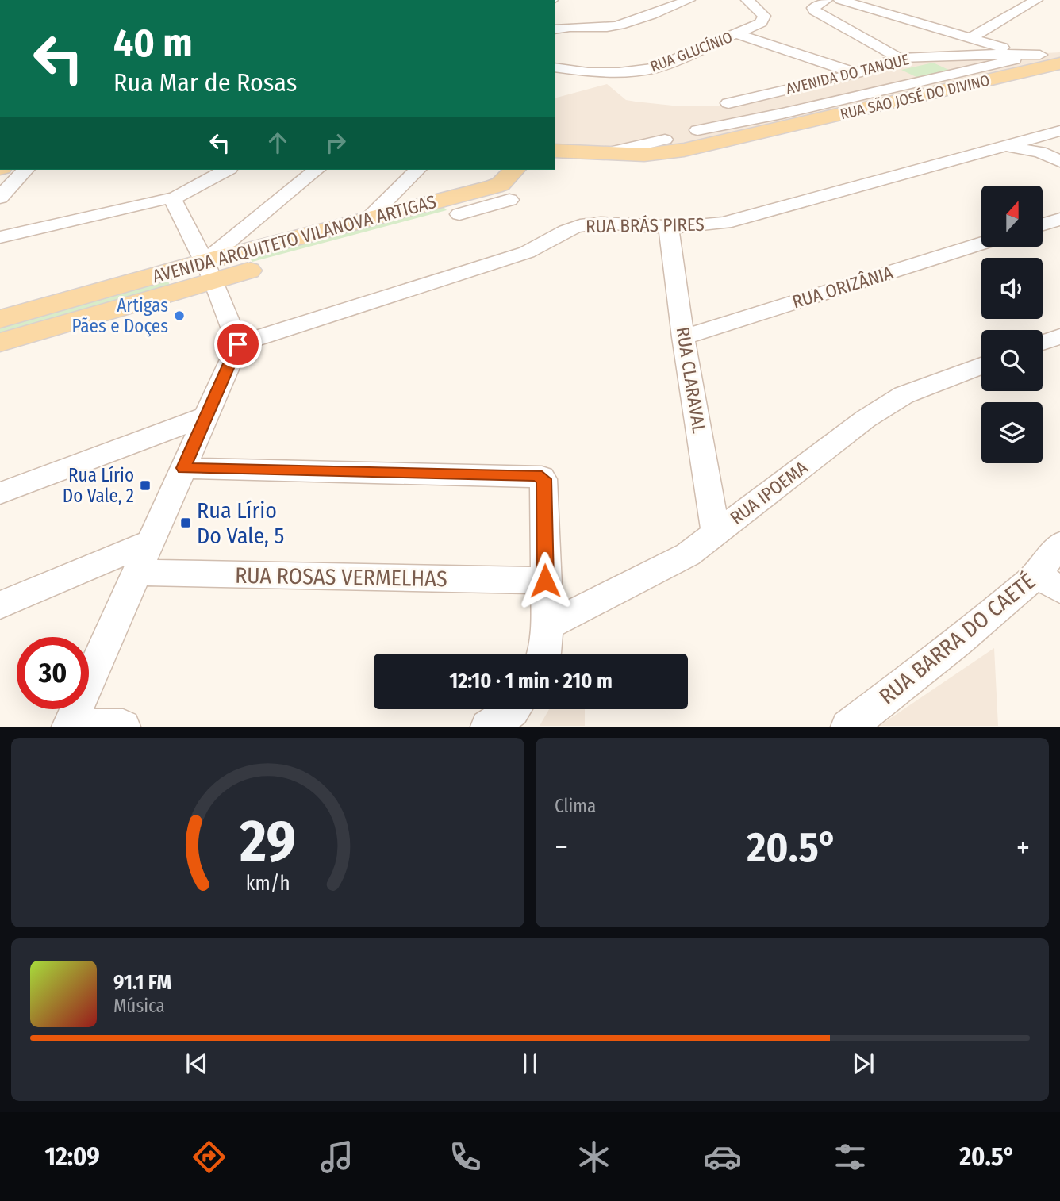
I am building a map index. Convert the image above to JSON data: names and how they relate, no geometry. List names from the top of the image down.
{
  "streets": {
    "main road": ["RUA SÃO JOSÉ DO DIVINO", "AVENIDA ARQUITETO VILANOVA ARTIGAS"],
    "street": [
      "RUA GLUCÍNIO",
      "AVENIDA DO TANQUE",
      "RUA BRÁS PIRES",
      "RUA ORIZÂNIA",
      "RUA CLARAVAL",
      "RUA IPOEMA",
      "RUA ROSAS VERMELHAS",
      "RUA BARRA DO CAETÉ"
    ]
  },
  "crossings": [
    ["AVENIDA DO TANQUE", "RUA SÃO JOSÉ DO DIVINO"],
    ["RUA BRÁS PIRES", "RUA CLARAVAL"],
    ["RUA ORIZÂNIA", "RUA CLARAVAL"],
    ["RUA CLARAVAL", "RUA IPOEMA"]
  ],
  "places": {
    "other": ["Artigas Pães e Doçes"],
    "transit": ["Rua Lírio Do Vale, 2", "Rua Lírio Do Vale, 5"]
  },
  "north": "top",
  "page": {
    "turn": ["40 m", "Rua Mar de Rosas"],
    "limit": "30",
    "trip": "12:10 · 1 min · 210 m",
    "tile": "Clima",
    "heat": ["−", "20.5°", "+"],
    "song": ["91.1 FM", "Música"],
    "tabs": ["12:09", "20.5°"],
    "gauge": ["29", "km/h"]
  }
}
